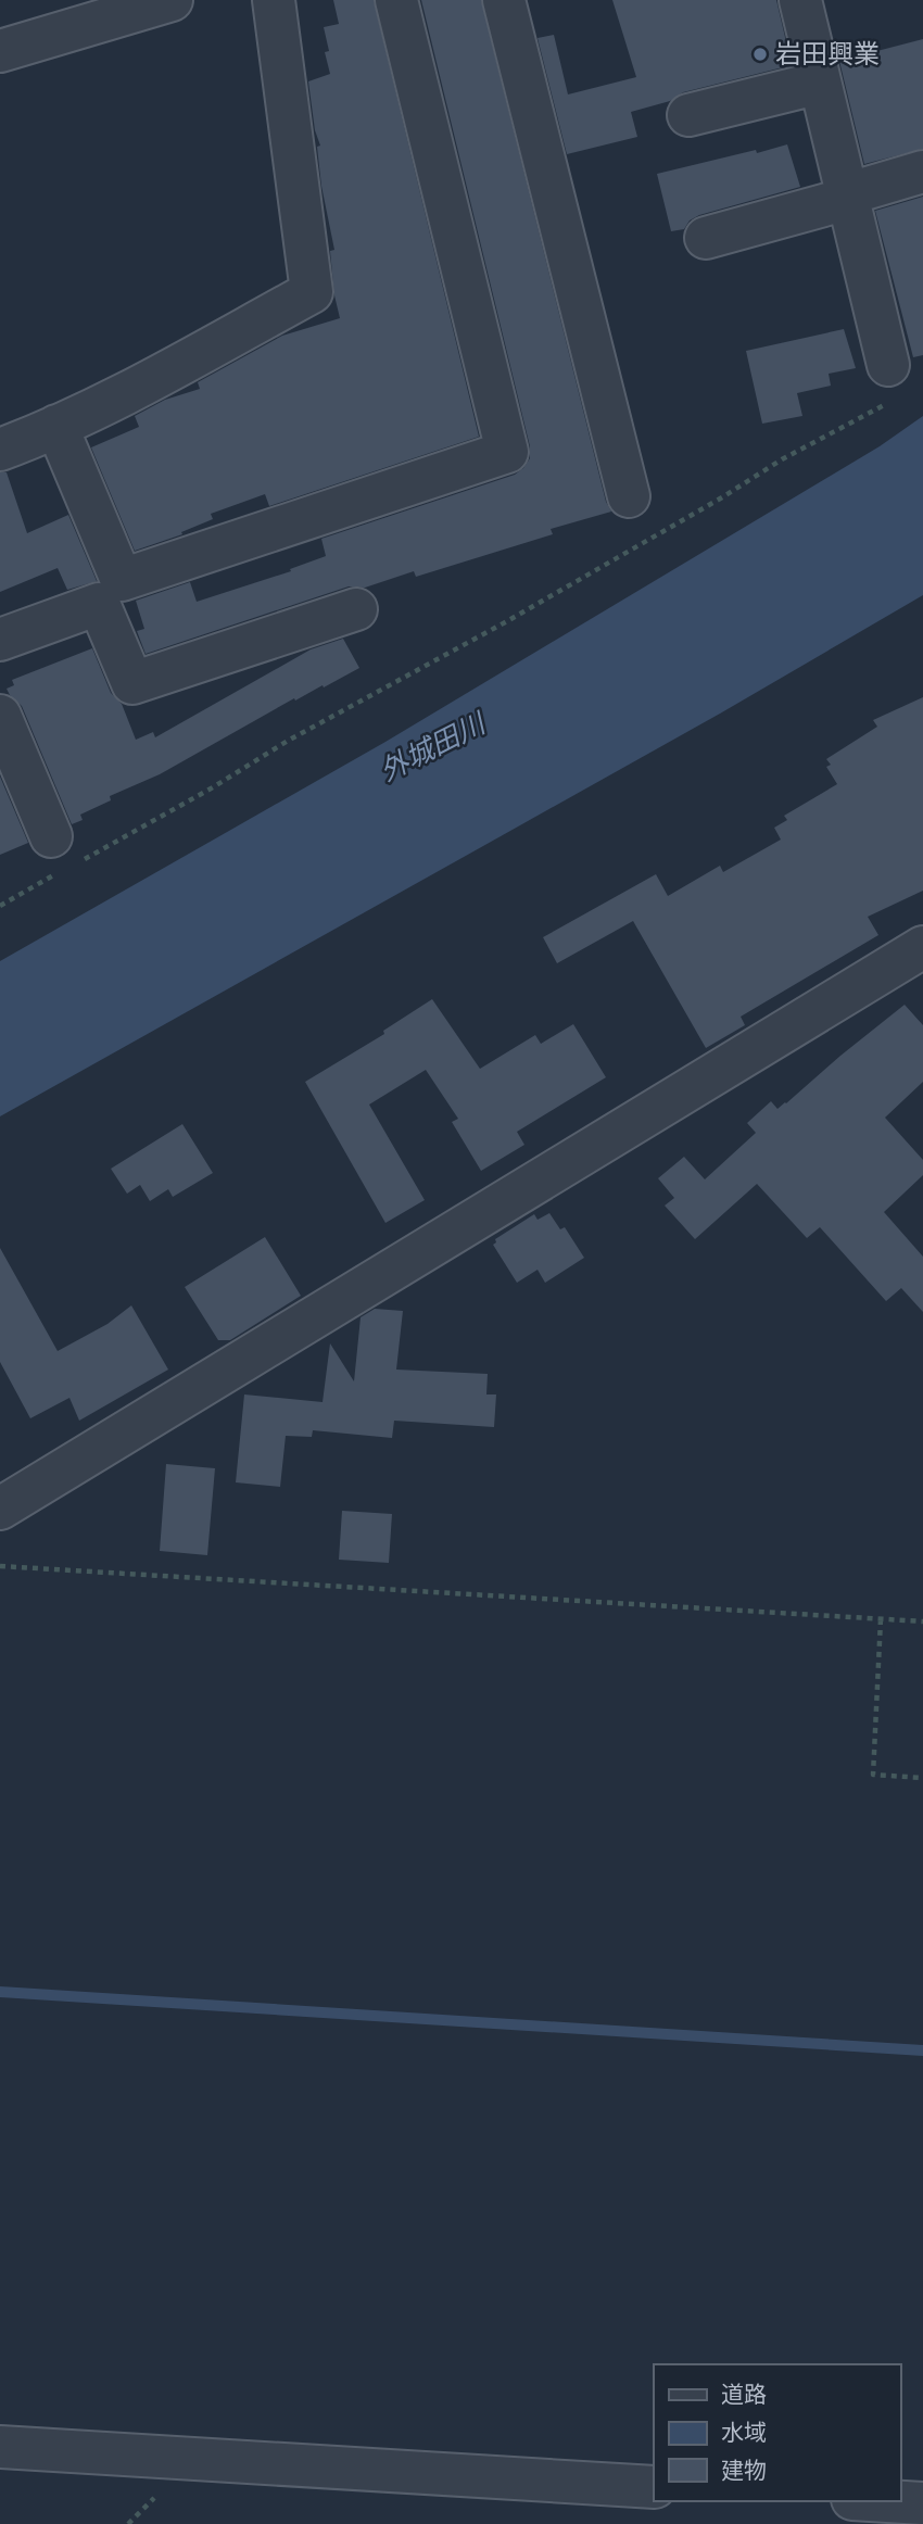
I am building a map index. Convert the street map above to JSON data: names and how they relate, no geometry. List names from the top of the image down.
{
  "water": ["外城田川"],
  "places": ["岩田興業"],
  "legend": ["道路", "水域", "建物"]
}
